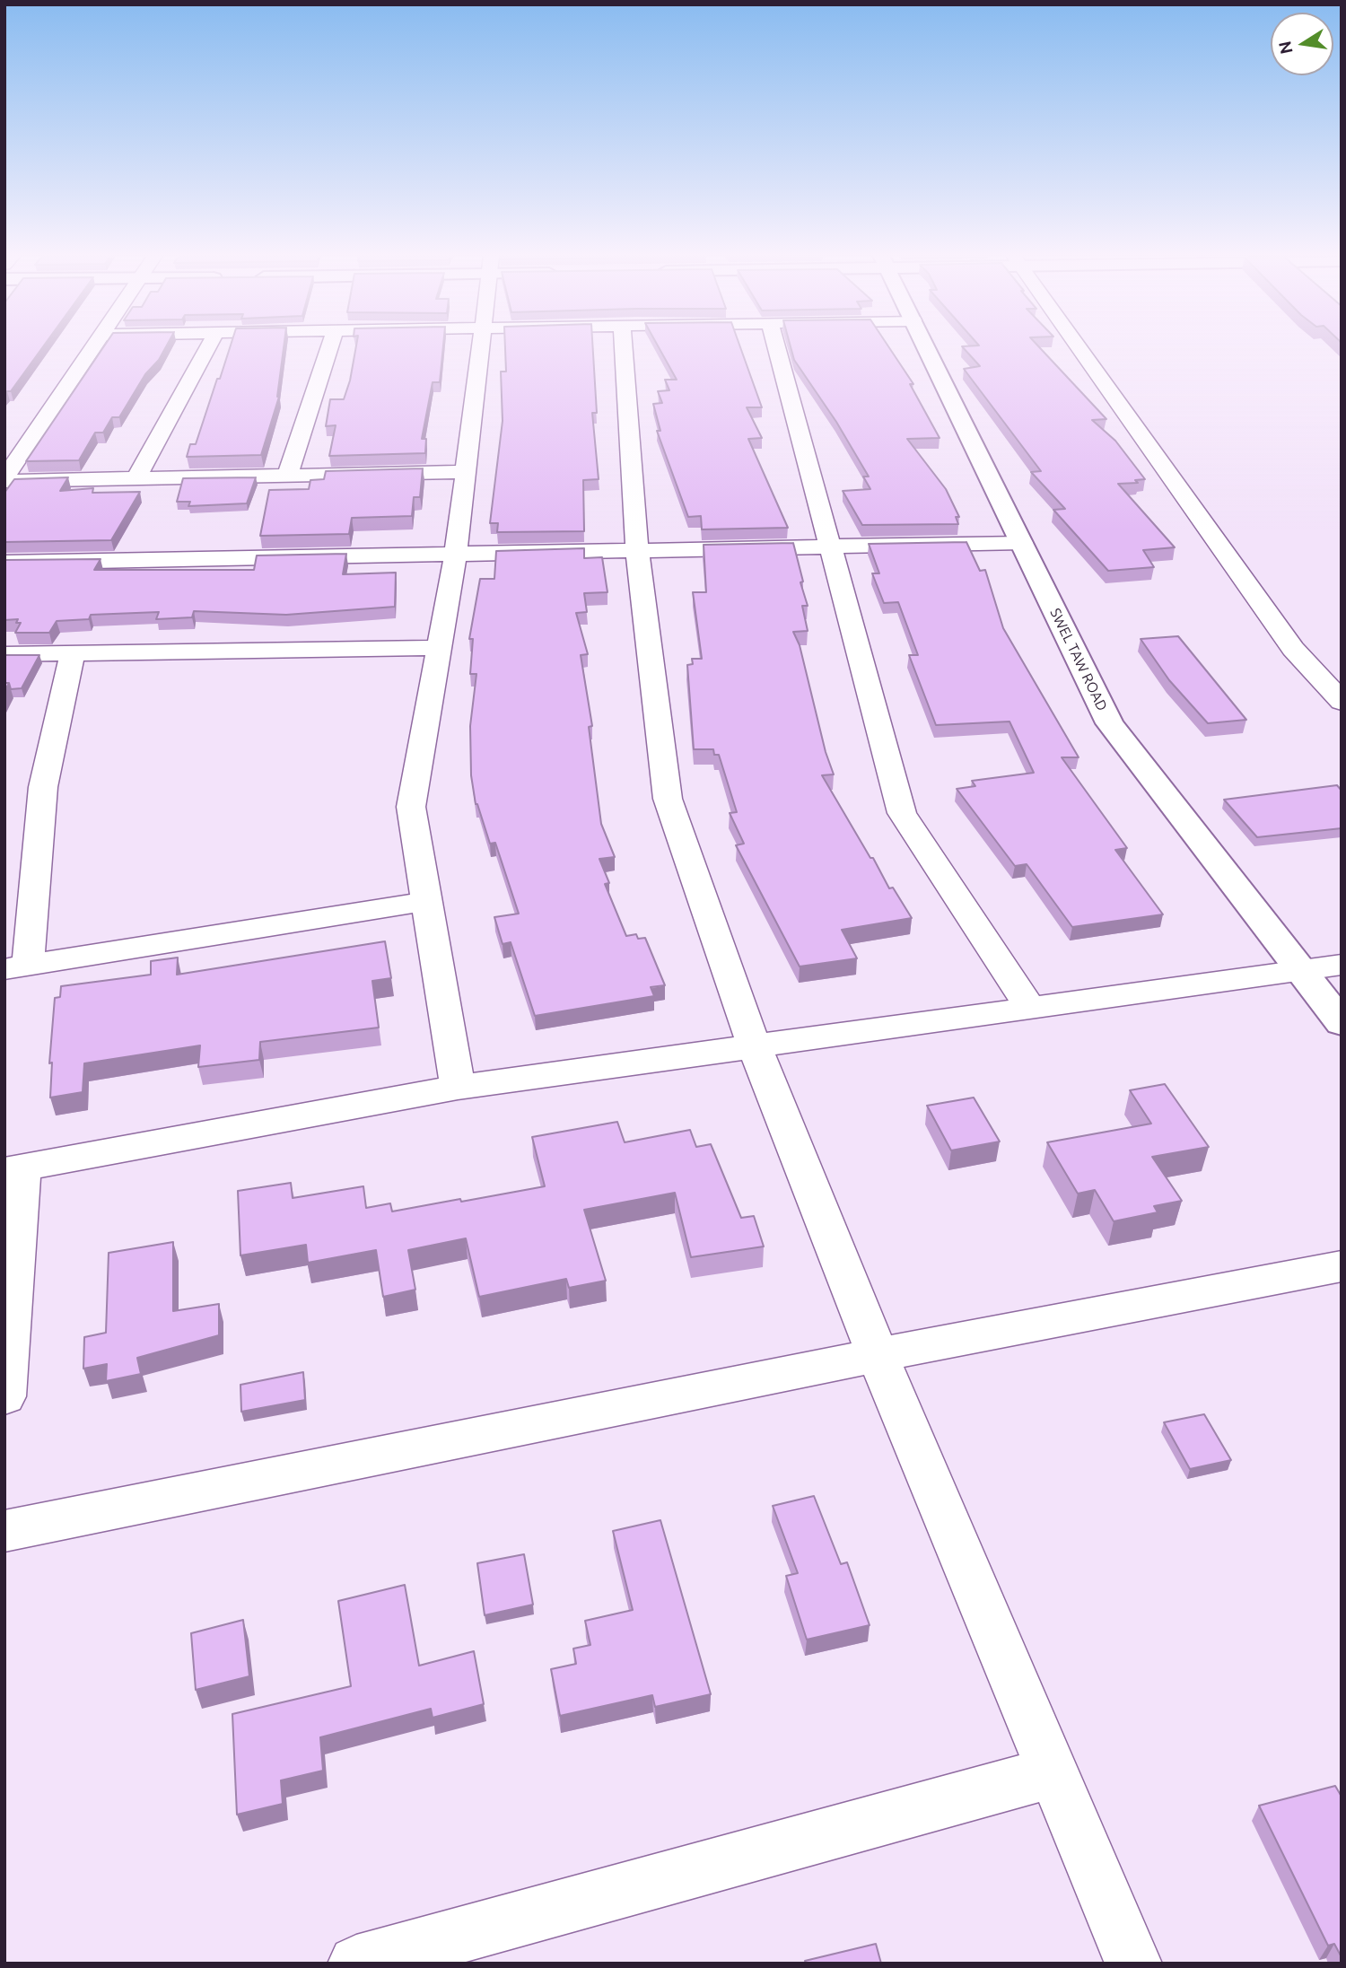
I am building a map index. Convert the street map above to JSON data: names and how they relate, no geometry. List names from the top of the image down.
{
  "streets": {
    "street": ["SWEL TAW ROAD"]
  },
  "north": "left"
}
